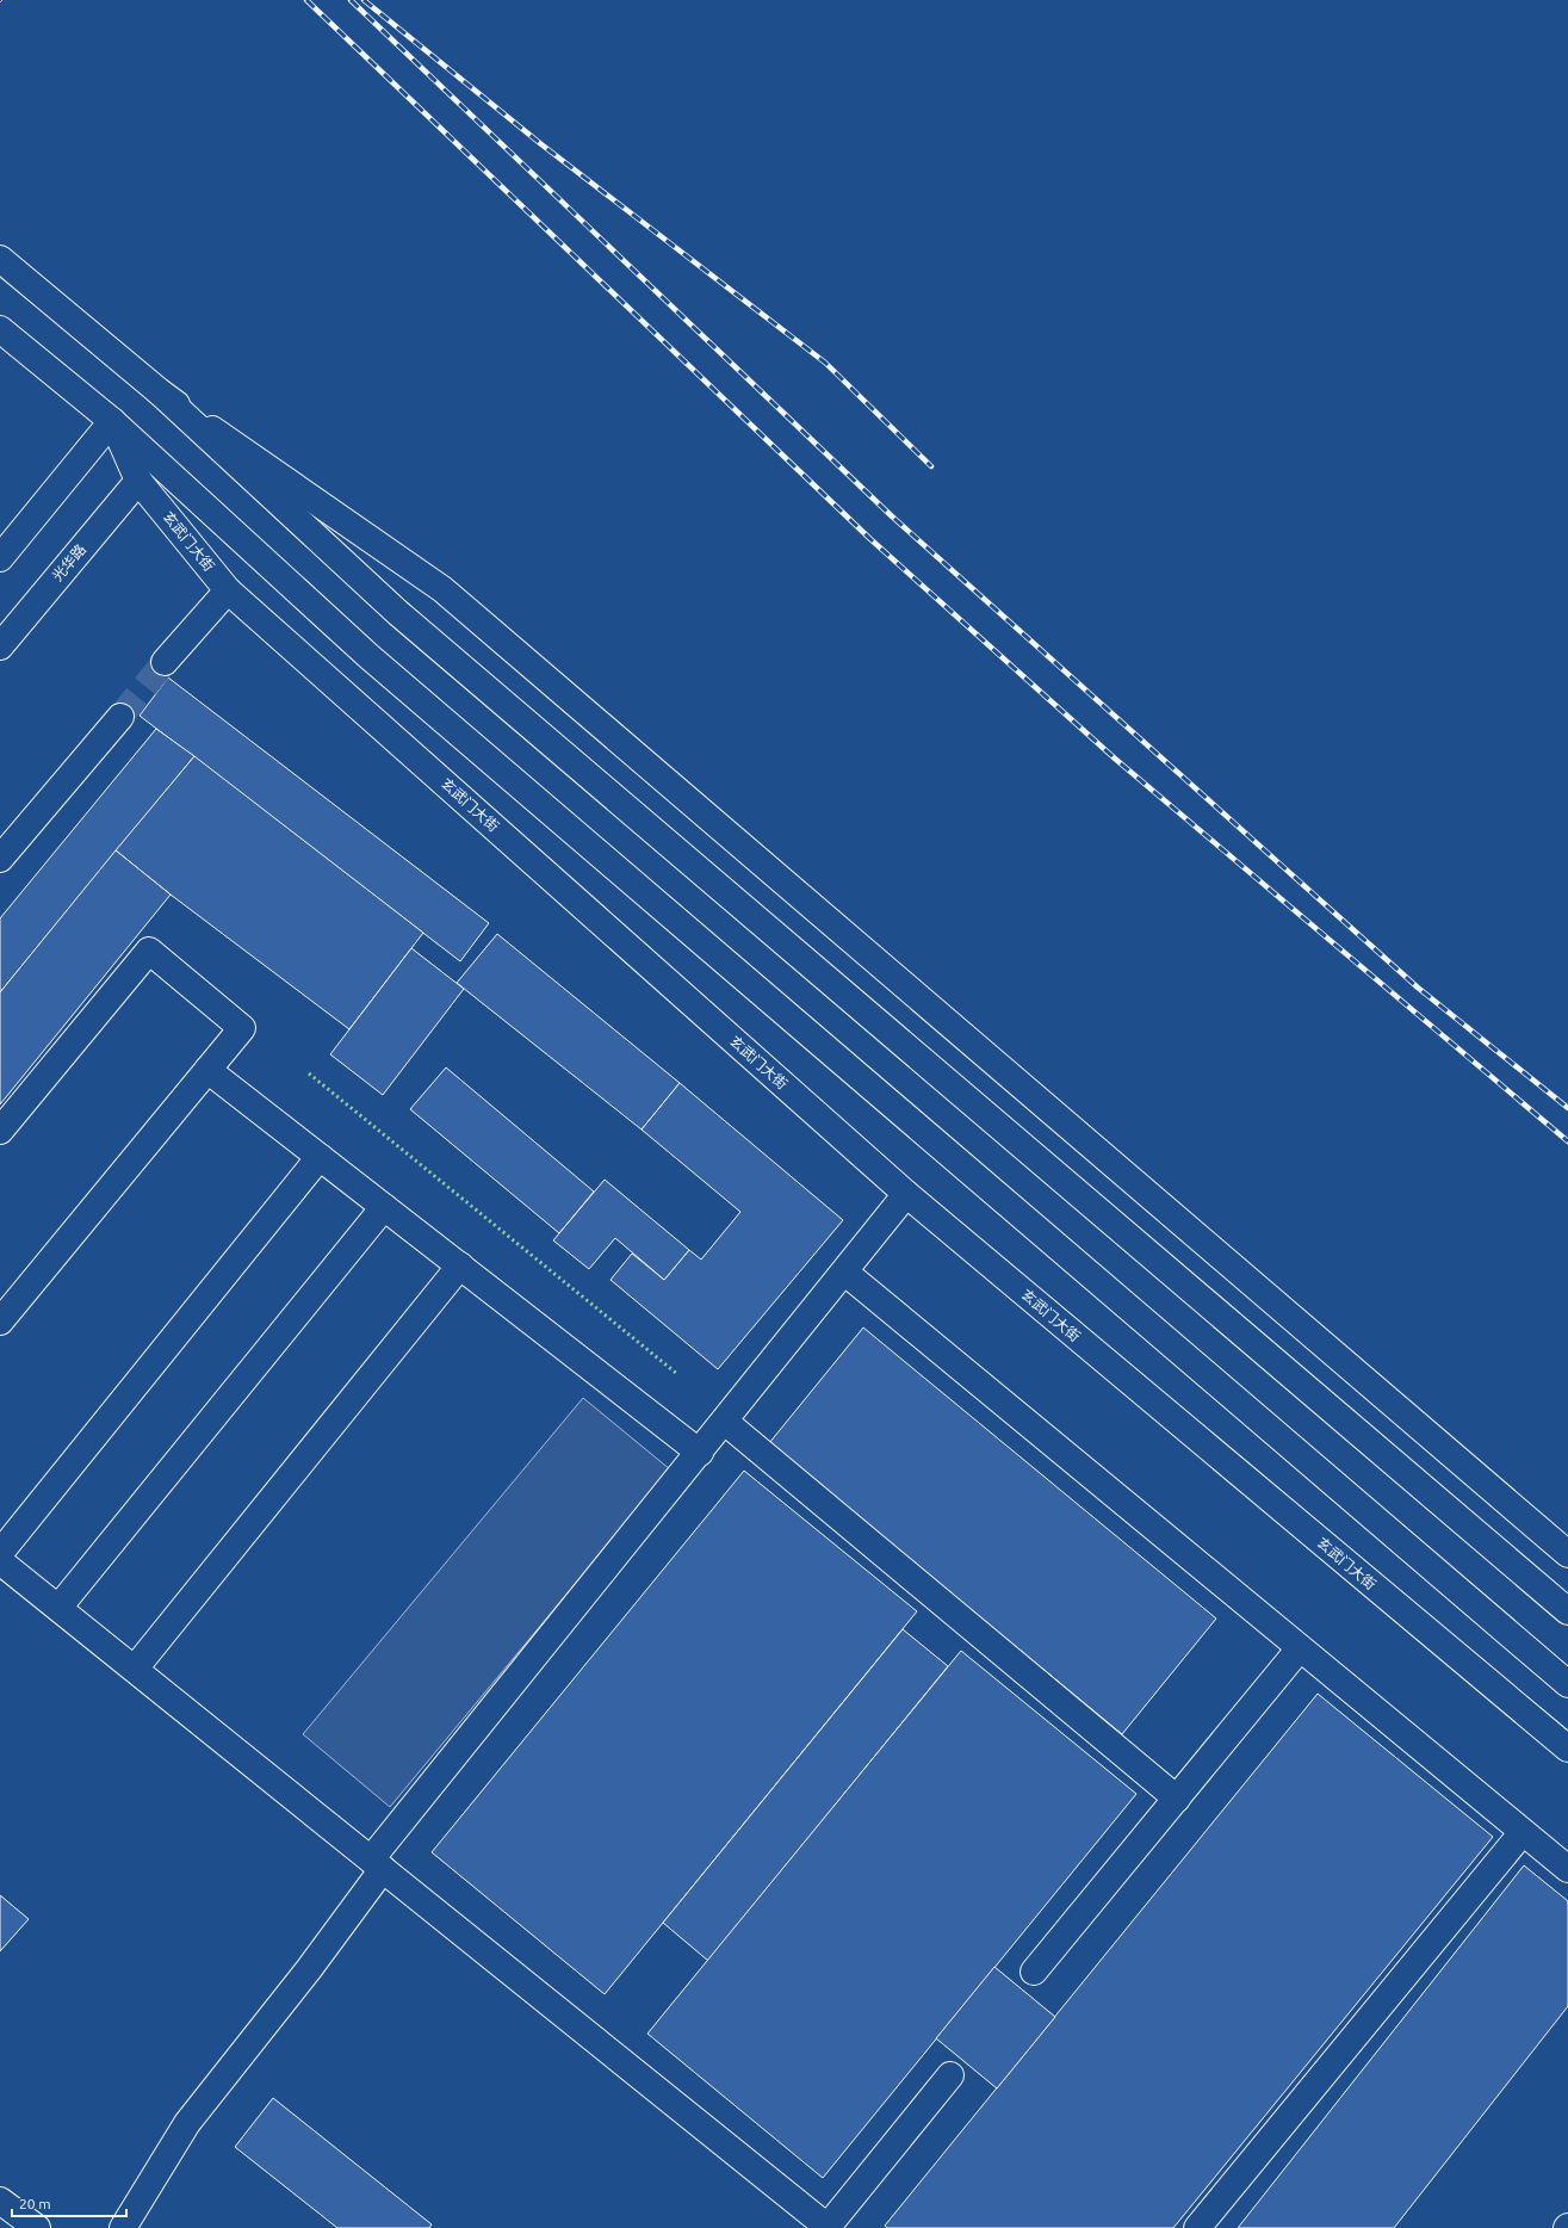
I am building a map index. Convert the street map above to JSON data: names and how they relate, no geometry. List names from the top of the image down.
{
  "streets": {
    "main road": ["玄武门大街", "光华路"]
  },
  "crossings": [
    ["玄武门大街", "光华路"]
  ],
  "scale_bar": "20 m"
}
